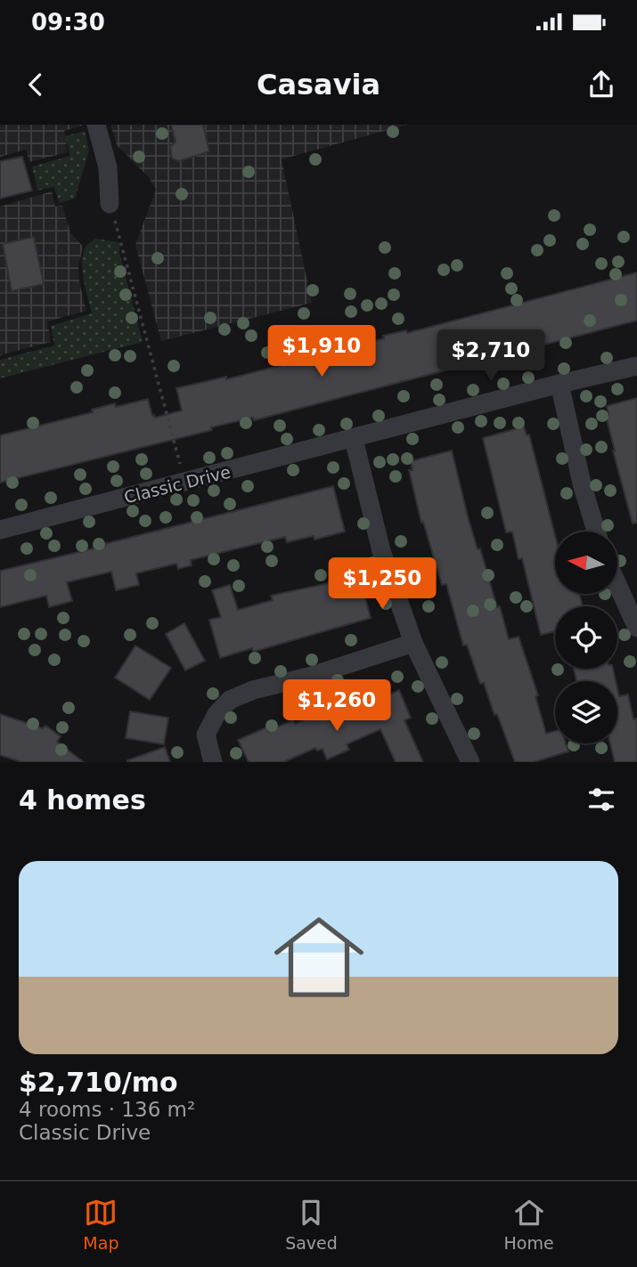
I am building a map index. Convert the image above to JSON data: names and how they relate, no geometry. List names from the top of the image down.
{
  "streets": {
    "street": ["Classic Drive"]
  },
  "north": "left",
  "page": {
    "status": "09:30",
    "header": "Casavia",
    "price": [
      "$1,910",
      "$2,710",
      "$1,250",
      "$1,260"
    ],
    "heading": "4 homes",
    "list": [
      {
        "name": "$2,710/mo",
        "note": "4 rooms · 136 m² · Classic Drive"
      }
    ],
    "tabs": ["Map", "Saved", "Home"]
  }
}
